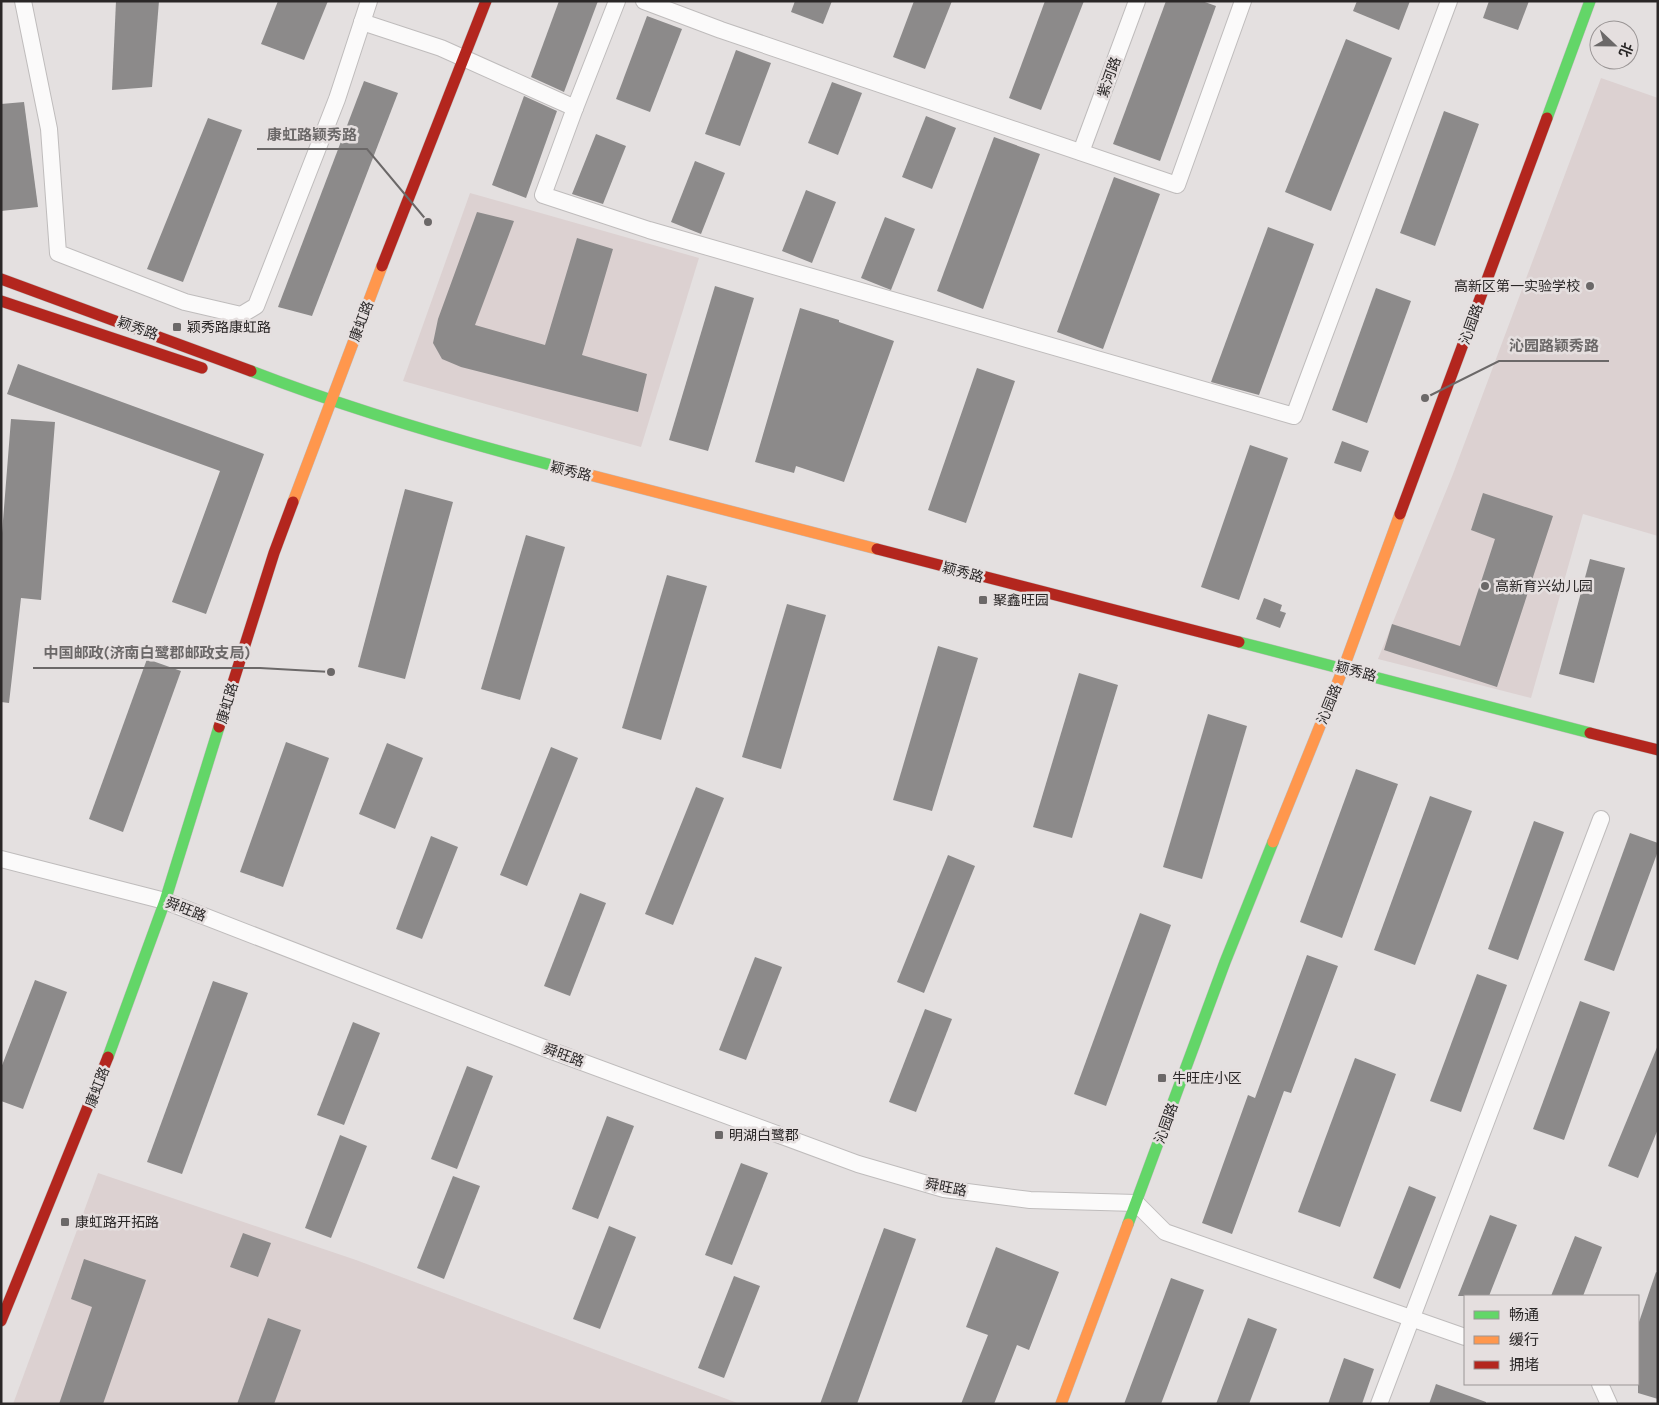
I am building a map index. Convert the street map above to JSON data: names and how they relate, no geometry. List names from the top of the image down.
{
  "streets": {
    "main road": ["康虹路", "沁园路", "颖秀路"],
    "street": ["紫河路", "舜旺路"]
  },
  "crossings": [
    ["康虹路", "颖秀路"],
    ["康虹路", "舜旺路"],
    ["沁园路", "颖秀路"],
    ["沁园路", "舜旺路"]
  ],
  "places": {
    "other": [
      "康虹路颖秀路",
      "高新区第一实验学校",
      "沁园路颖秀路",
      "高新育兴幼儿园",
      "中国邮政(济南白鹭郡邮政支局)"
    ],
    "transit": [
      "颖秀路康虹路",
      "聚鑫旺园",
      "牛旺庄小区",
      "明湖白鹭郡",
      "康虹路开拓路"
    ]
  },
  "legend": ["畅通", "缓行", "拥堵"],
  "north": "right"
}
